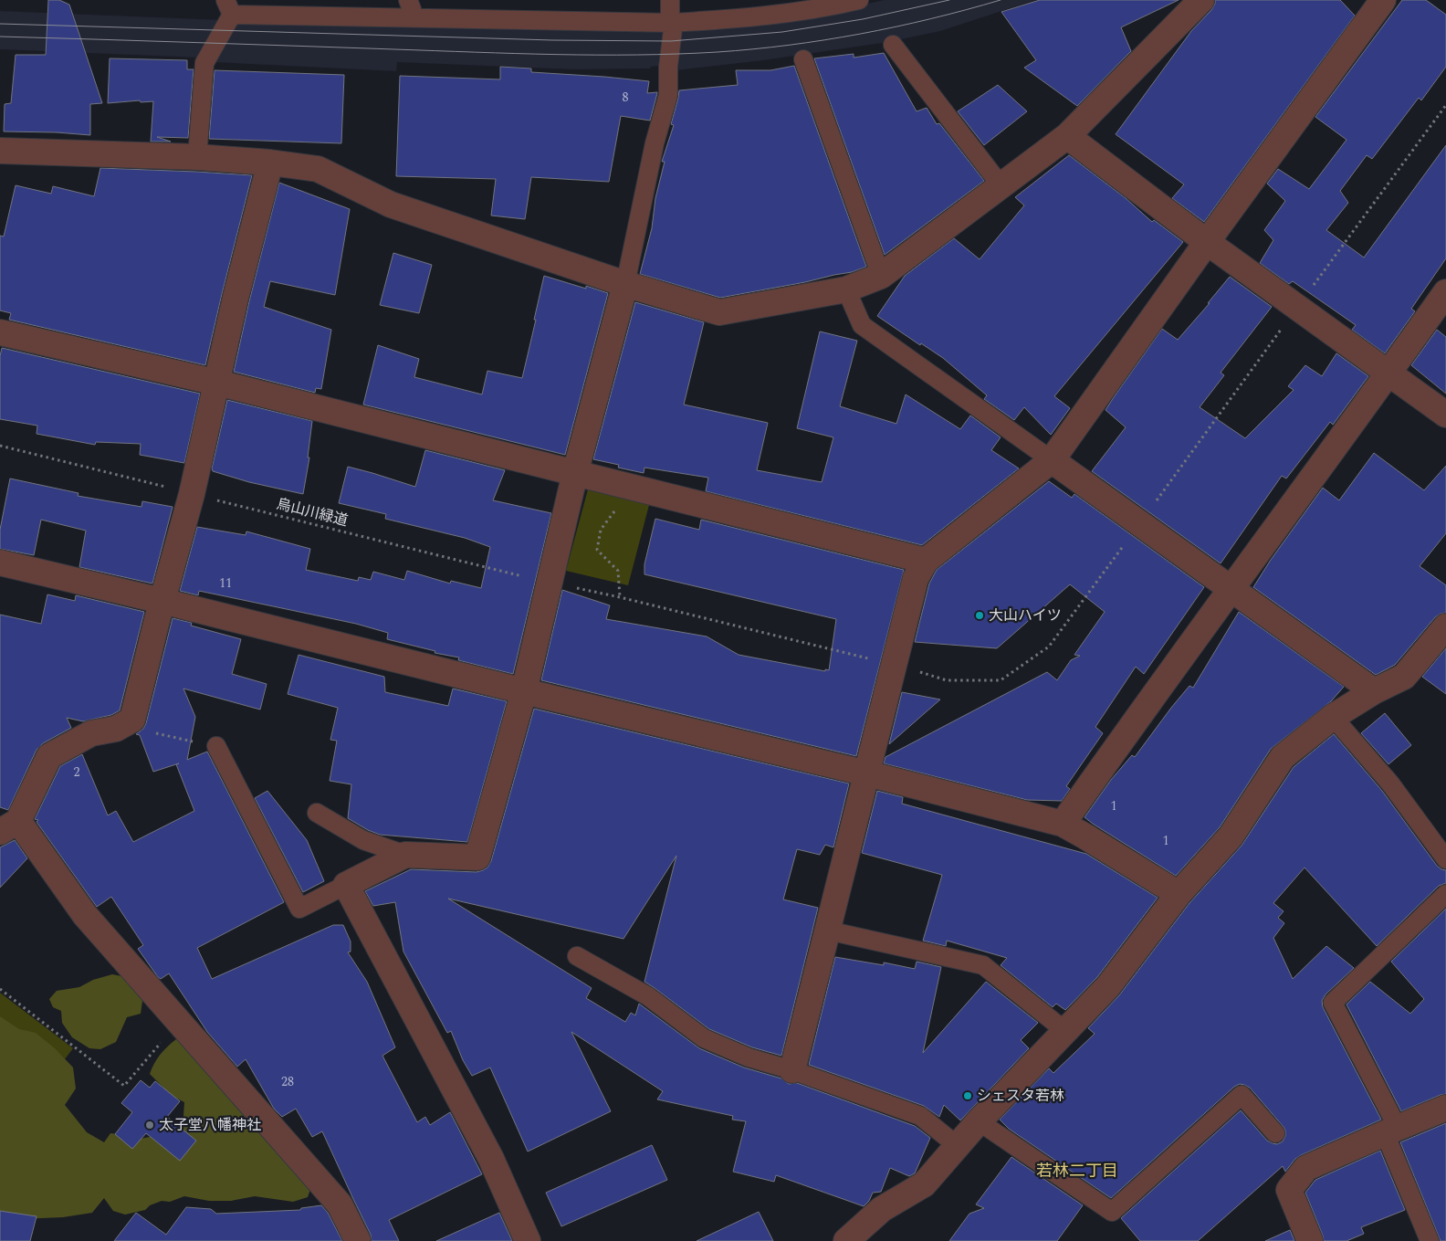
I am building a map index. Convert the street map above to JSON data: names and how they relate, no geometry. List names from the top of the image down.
{
  "streets": {
    "path": ["烏山川緑道"]
  },
  "districts": ["若林二丁目"],
  "places": ["大山ハイツ", "シェスタ若林", "太子堂八幡神社"],
  "house_numbers": [
    "8",
    "11",
    "2",
    "1",
    "1",
    "28"
  ]
}
